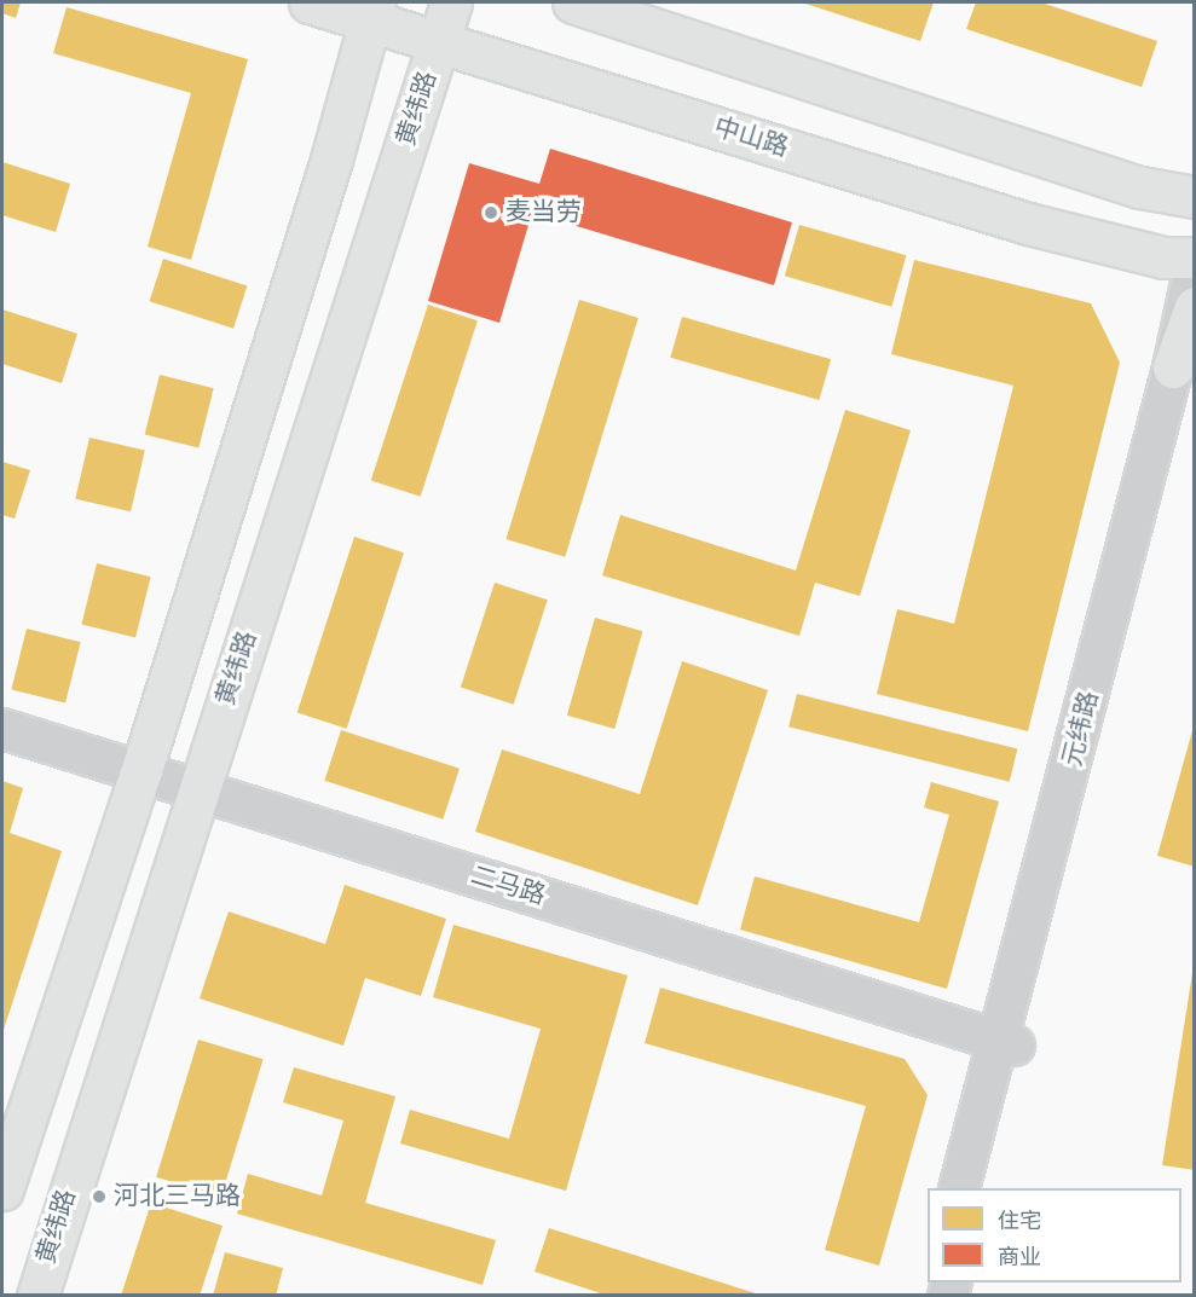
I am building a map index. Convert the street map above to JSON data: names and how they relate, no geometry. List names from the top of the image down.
{
  "streets": {
    "main road": ["黄纬路", "中山路"],
    "street": ["元纬路", "二马路"]
  },
  "crossings": [
    ["黄纬路", "中山路"],
    ["黄纬路", "二马路"],
    ["元纬路", "二马路"]
  ],
  "places": ["麦当劳", "河北三马路"],
  "legend": ["住宅", "商业"]
}
